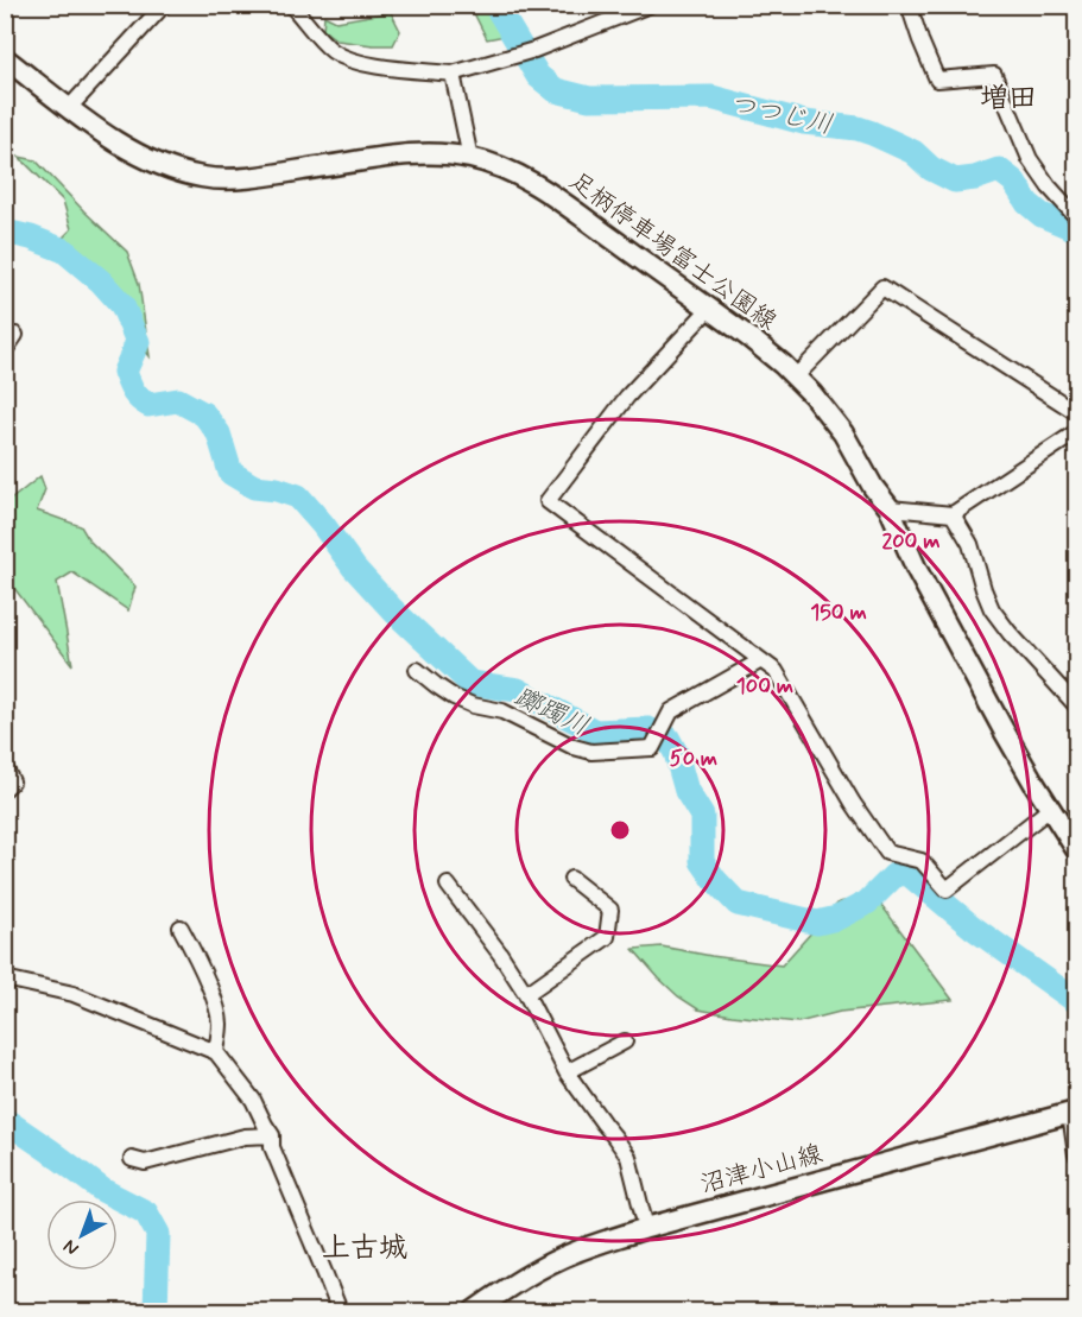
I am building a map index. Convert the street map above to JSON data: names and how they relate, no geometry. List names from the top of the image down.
{
  "streets": {
    "main road": ["足柄停車場富士公園線", "沼津小山線"]
  },
  "districts": ["増田", "上古城"],
  "water": ["つつじ川", "躑躅川"],
  "north": "bottom left",
  "rings": [
    "200 m",
    "150 m",
    "100 m",
    "50 m"
  ]
}
